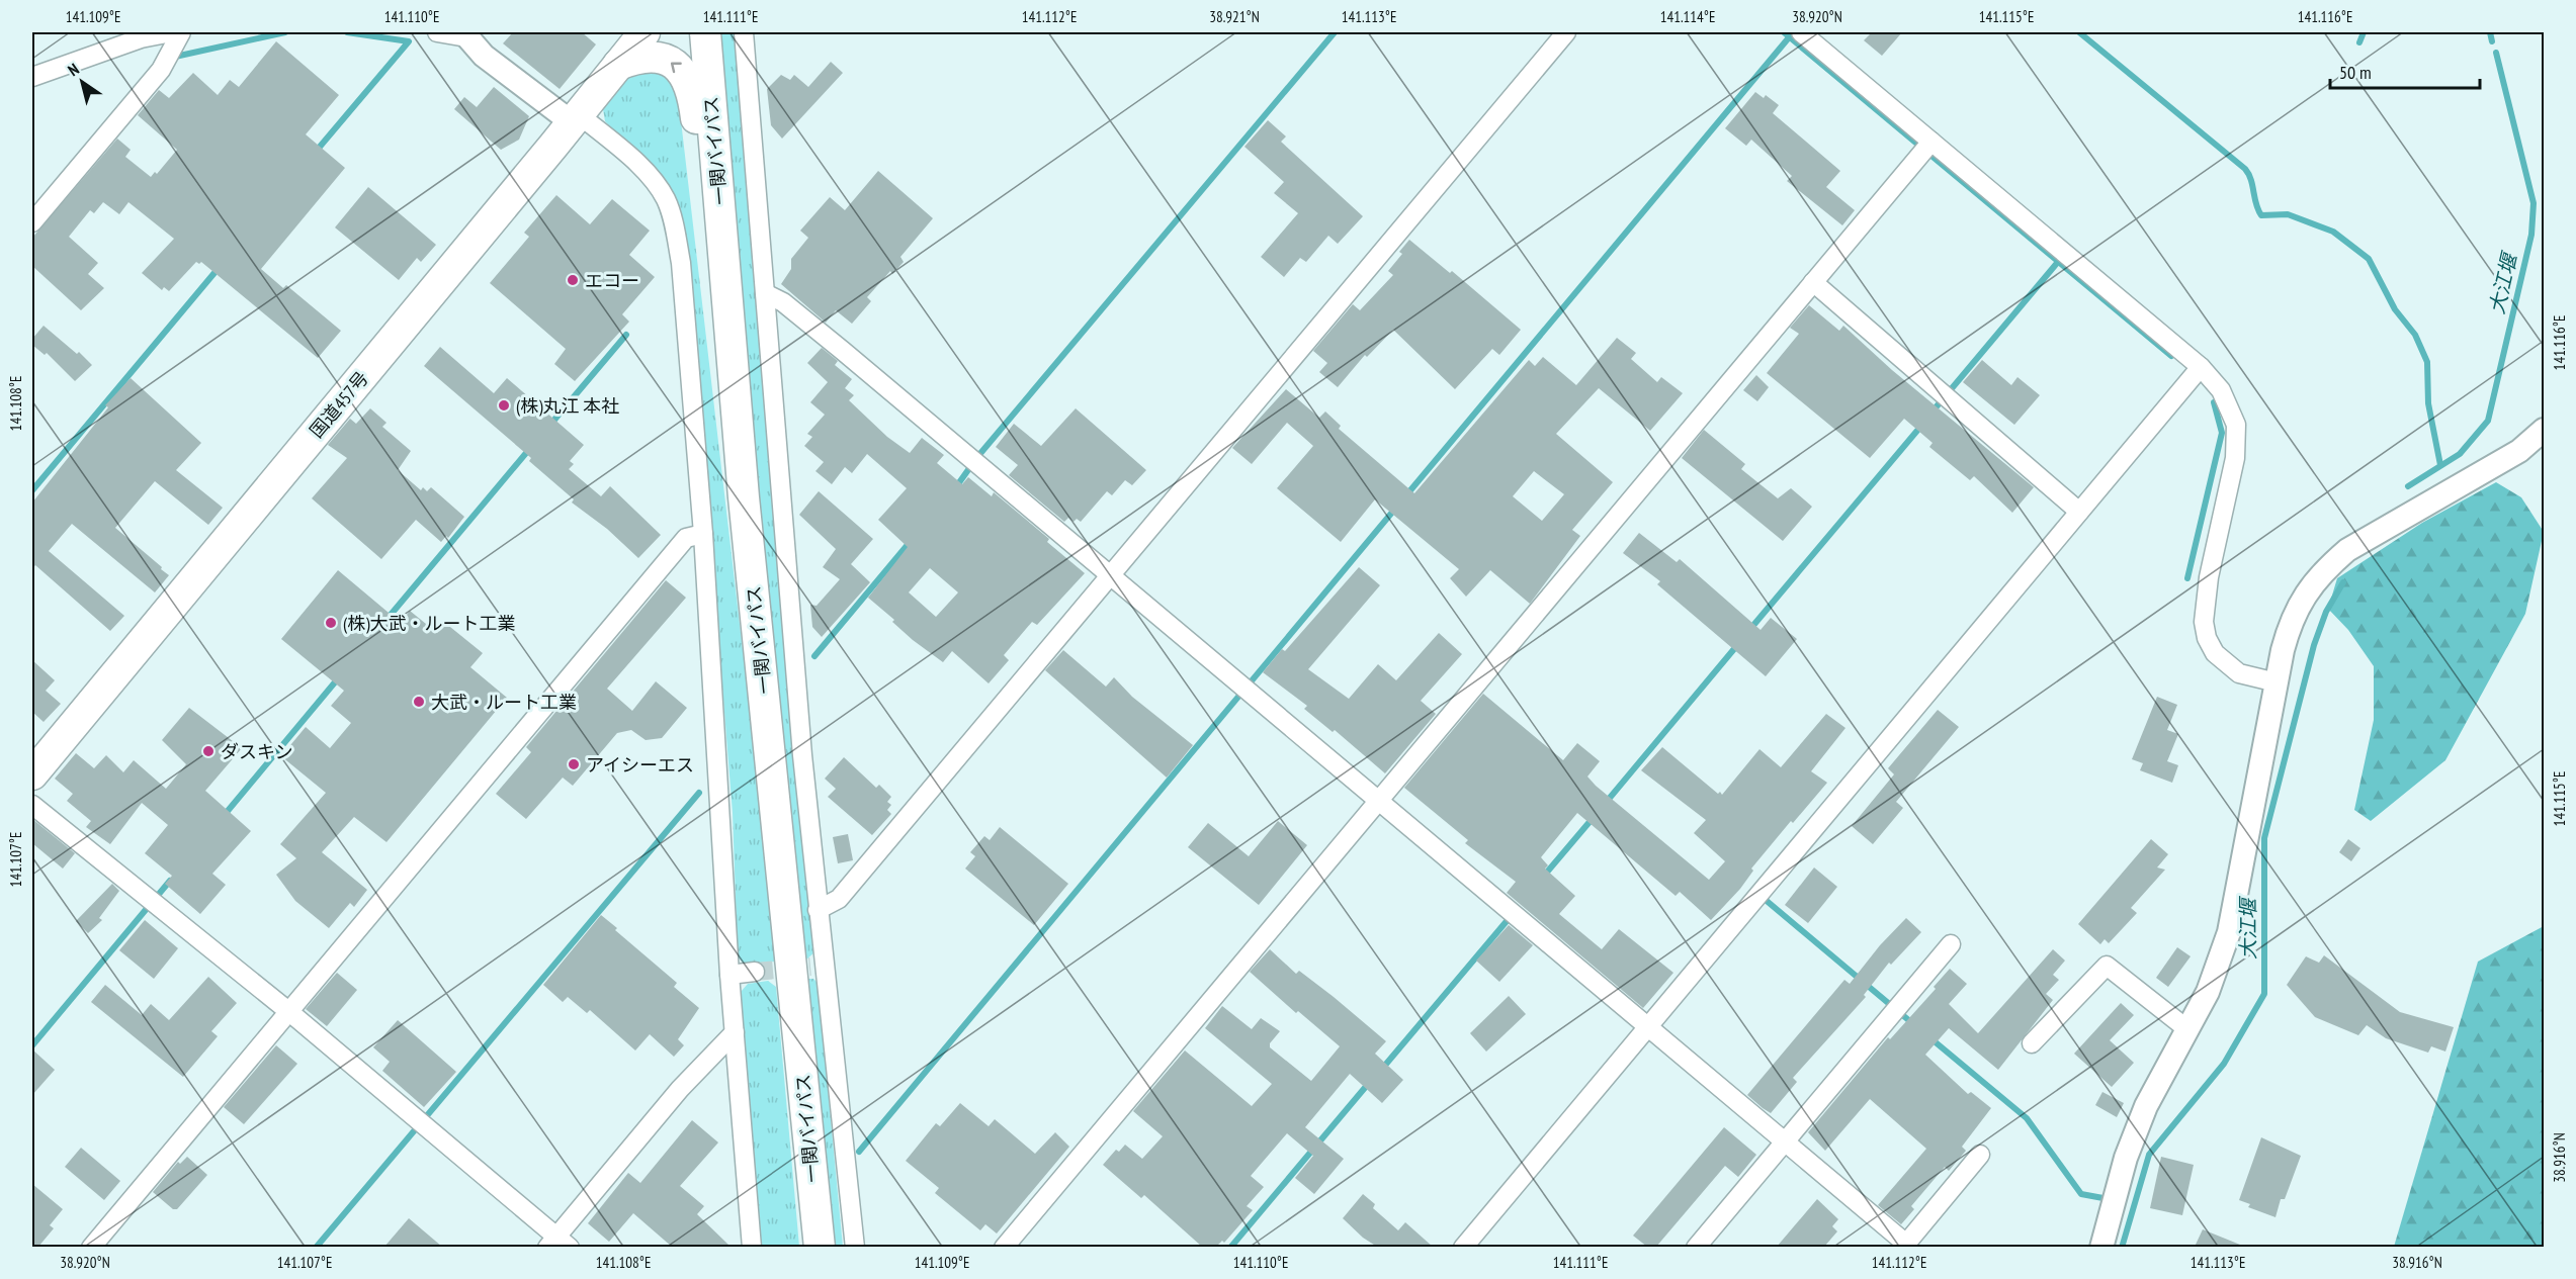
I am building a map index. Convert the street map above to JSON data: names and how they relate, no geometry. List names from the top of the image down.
{
  "streets": {
    "highway": ["一関バイパス", "国道457号"]
  },
  "water": ["大江堰"],
  "places": [
    "エコー",
    "(株)丸江 本社",
    "(株)大武・ルート工業",
    "大武・ルート工業",
    "ダスキン",
    "アイシーエス"
  ],
  "scale_bar": "50 m",
  "north": "top left",
  "coordinates": [
    "141.109°E",
    "141.110°E",
    "141.111°E",
    "141.112°E",
    "38.921°N",
    "141.113°E",
    "141.114°E",
    "38.920°N",
    "141.115°E",
    "141.116°E",
    "141.108°E",
    "141.107°E",
    "38.916°N"
  ]
}
